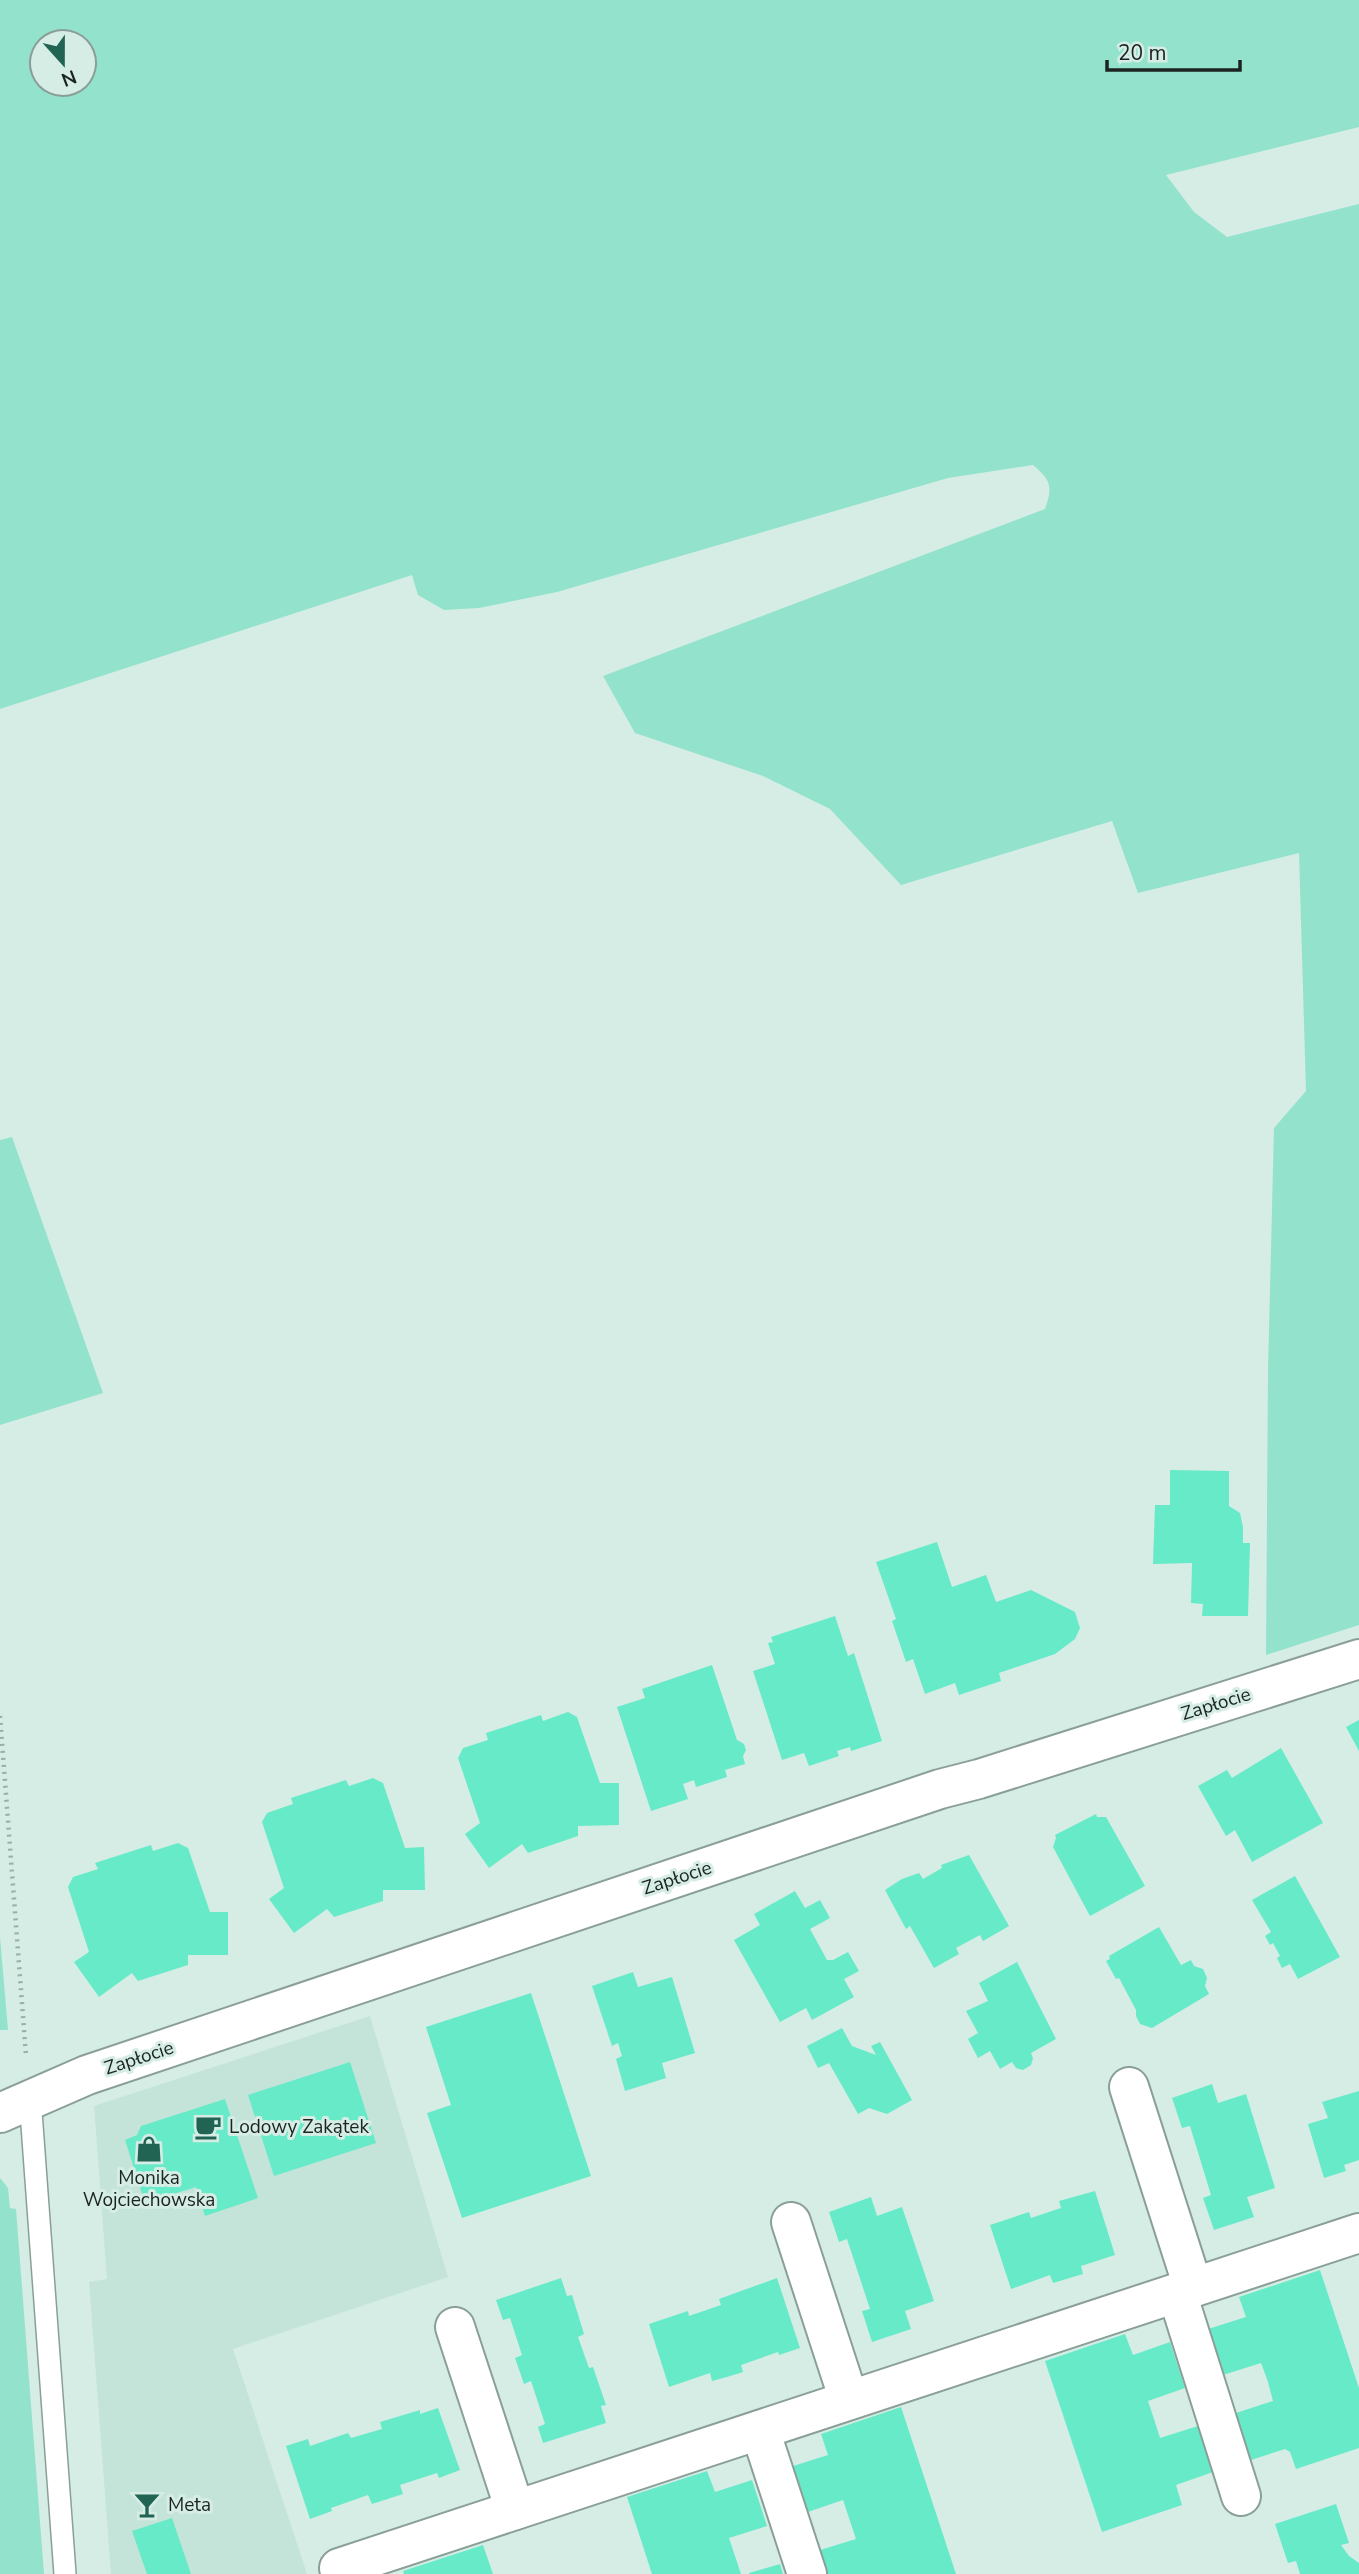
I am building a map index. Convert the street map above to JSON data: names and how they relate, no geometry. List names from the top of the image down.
{
  "streets": {
    "street": ["Zapłocie"]
  },
  "places": {
    "cafe": ["Lodowy Zakątek"],
    "shop": ["Monika Wojciechowska"],
    "bar": ["Meta"]
  },
  "scale_bar": "20 m",
  "north": "bottom"
}
